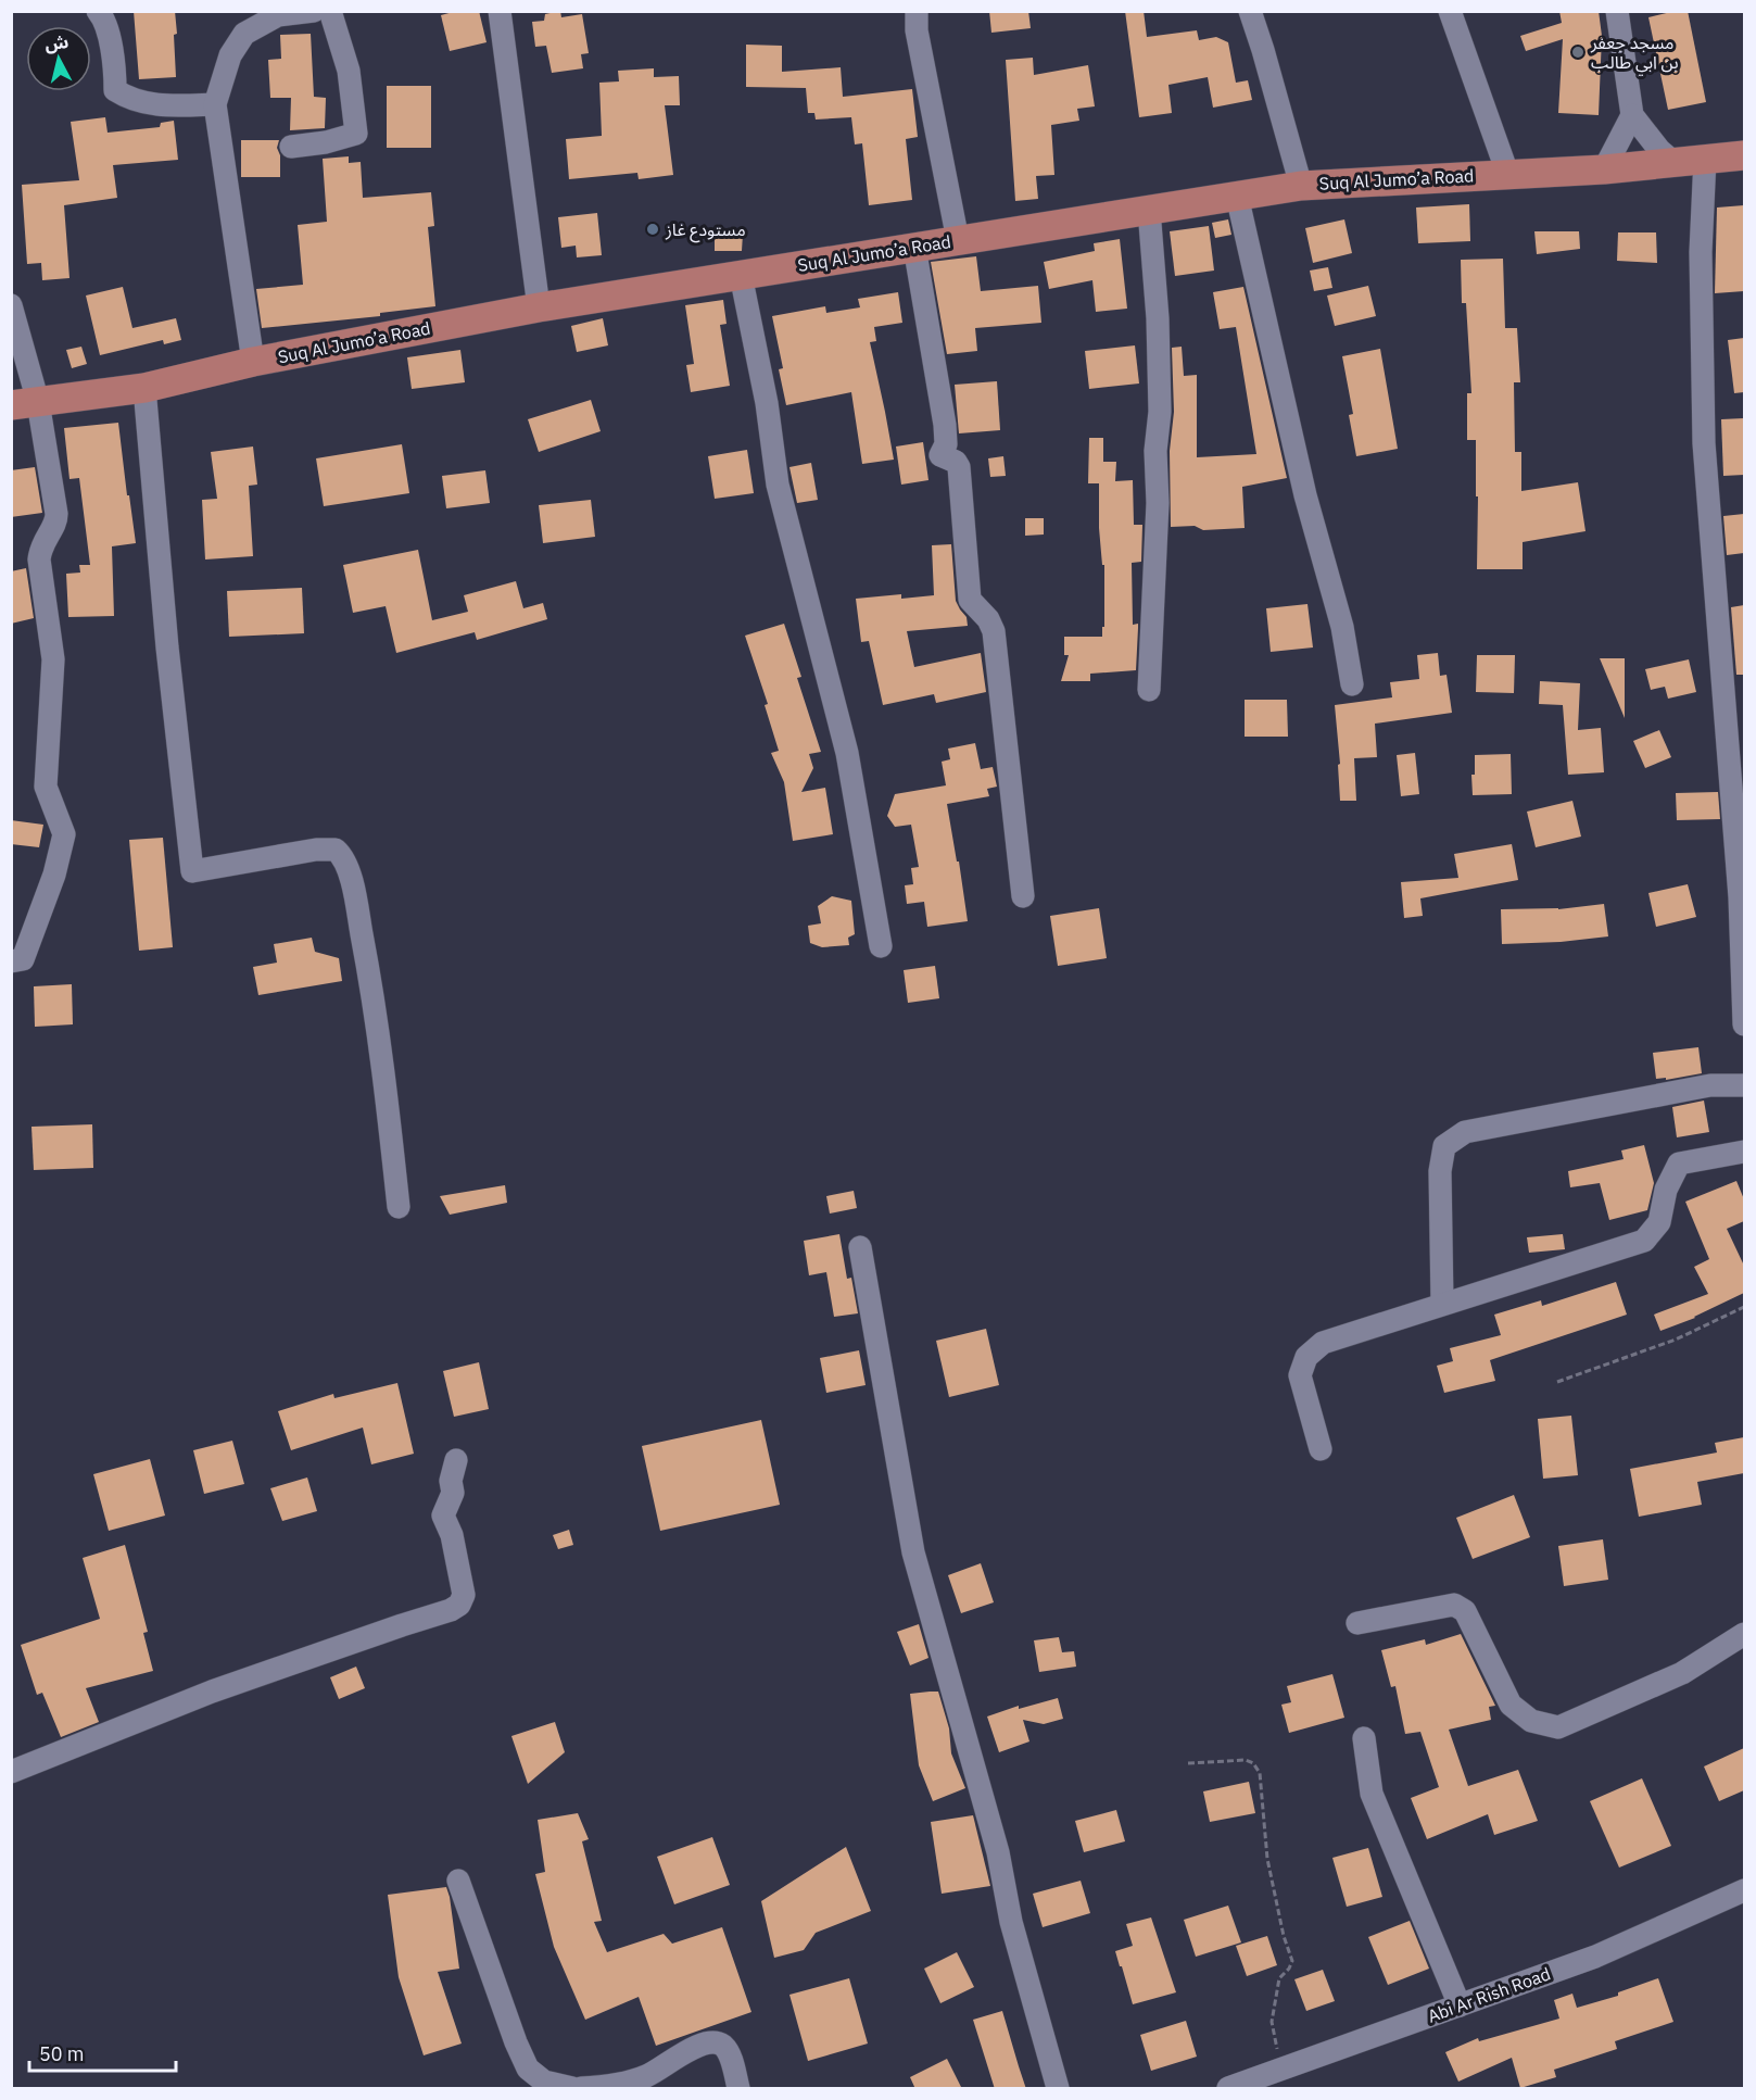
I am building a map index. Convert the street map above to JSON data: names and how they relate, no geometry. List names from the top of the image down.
{
  "streets": {
    "main road": ["Suq Al Jumo’a Road"],
    "street": ["Abi Ar Rish Road"]
  },
  "places": ["مسجد جعفر بن ابي طالب", "مستودع غاز"],
  "scale_bar": "50 m",
  "north": "top"
}
